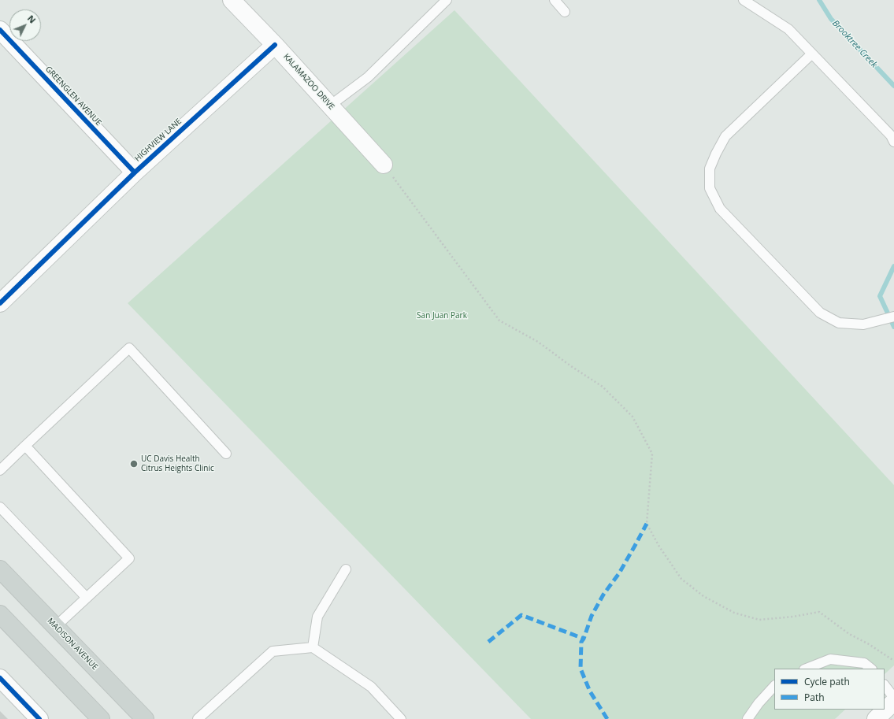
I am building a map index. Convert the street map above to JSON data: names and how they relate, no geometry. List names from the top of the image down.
{
  "streets": {
    "main road": ["MADISON AVENUE"],
    "street": ["KALAMAZOO DRIVE", "GREENGLEN AVENUE", "HIGHVIEW LANE"]
  },
  "crossings": [
    ["KALAMAZOO DRIVE", "HIGHVIEW LANE"],
    ["GREENGLEN AVENUE", "HIGHVIEW LANE"]
  ],
  "water": ["Brooktree Creek"],
  "parks": ["San Juan Park"],
  "places": ["UC Davis Health Citrus Heights Clinic"],
  "legend": ["Cycle path", "Path"],
  "north": "top right"
}
